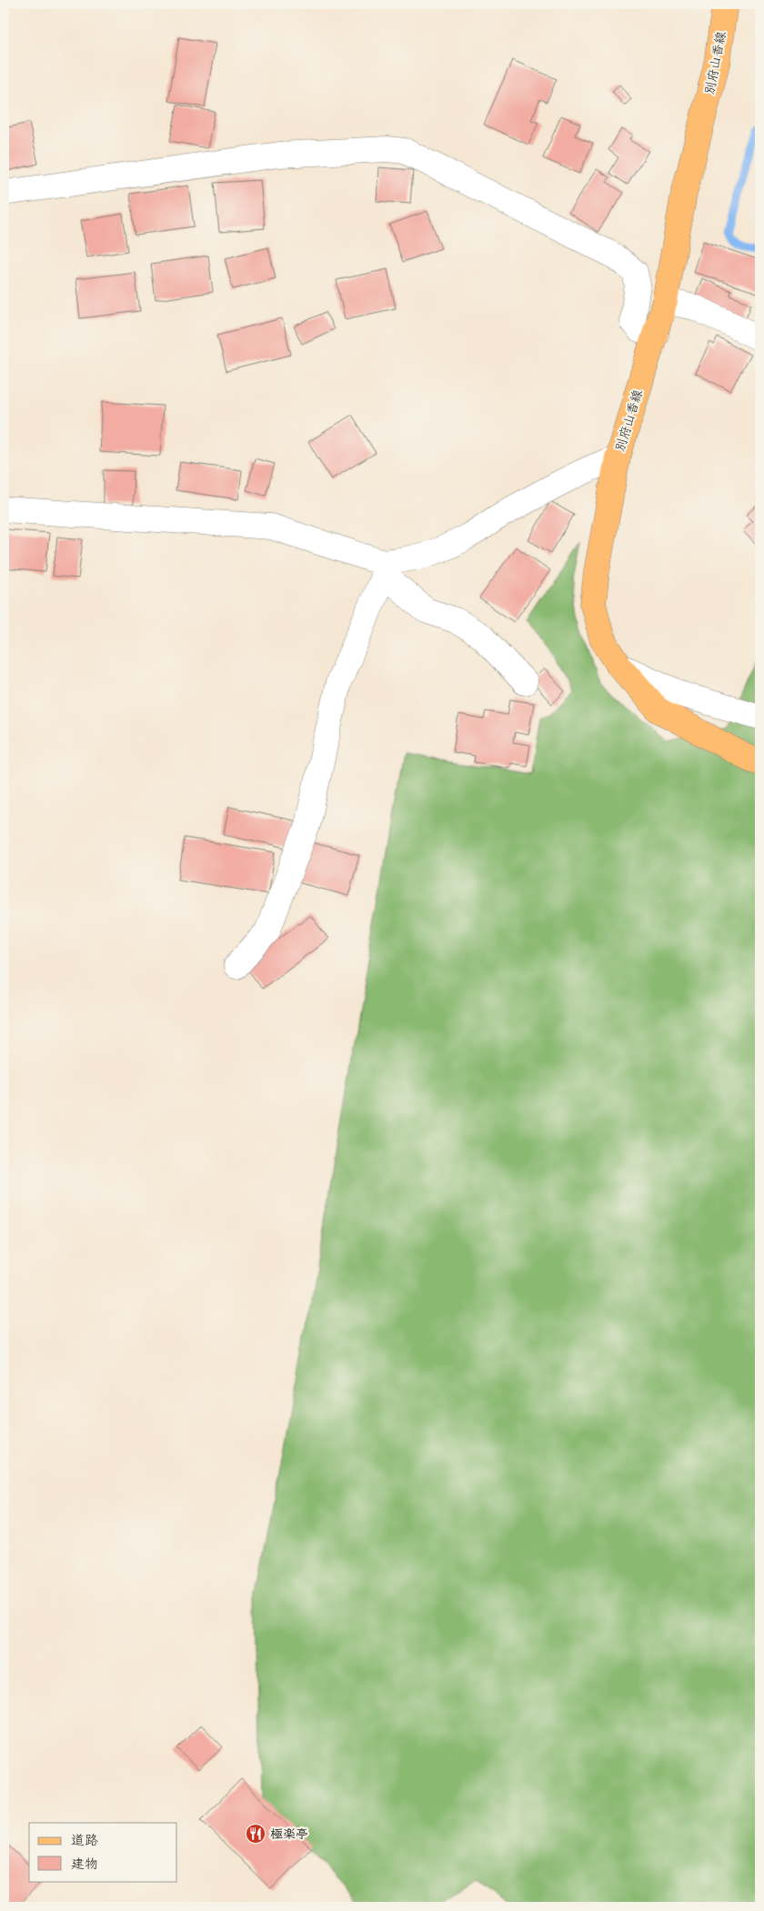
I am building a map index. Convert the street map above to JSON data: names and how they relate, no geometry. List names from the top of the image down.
{
  "streets": {
    "main road": ["別府山香線"]
  },
  "places": {
    "restaurant": ["極楽亭"]
  },
  "legend": ["道路", "建物"]
}
